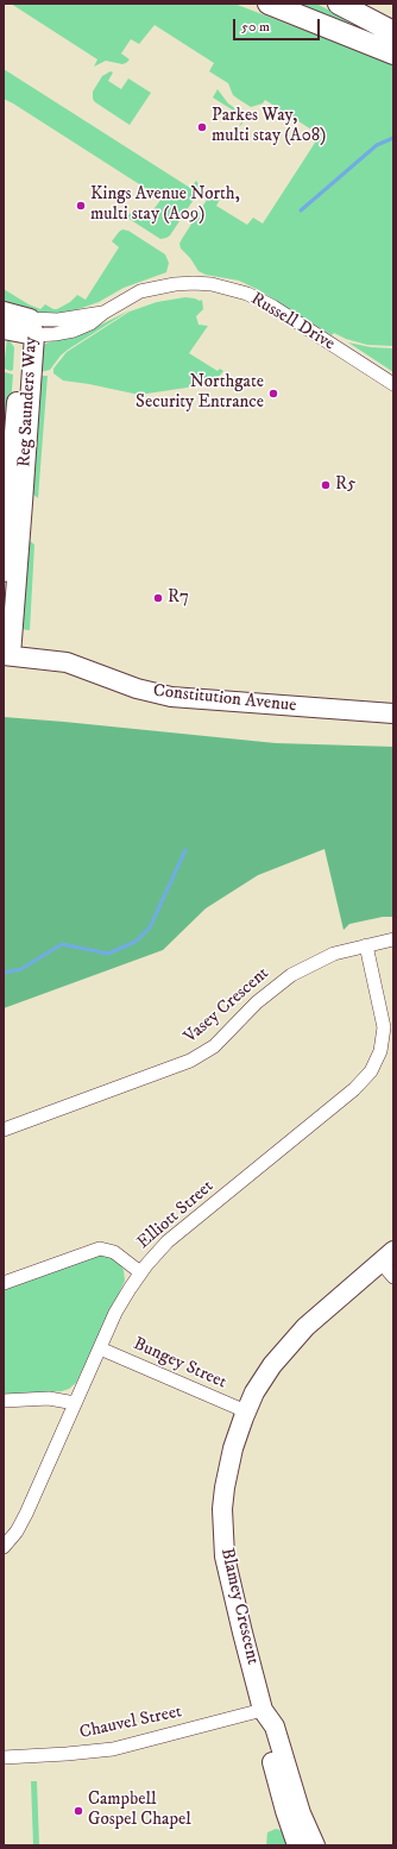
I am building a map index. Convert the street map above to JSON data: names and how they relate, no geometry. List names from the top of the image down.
{
  "streets": {
    "street": [
      "Russell Drive",
      "Reg Saunders Way",
      "Constitution Avenue",
      "Vasey Crescent",
      "Elliott Street",
      "Bungey Street",
      "Blamey Crescent",
      "Chauvel Street"
    ]
  },
  "crossings": [
    ["Russell Drive", "Reg Saunders Way"],
    ["Reg Saunders Way", "Constitution Avenue"],
    ["Vasey Crescent", "Elliott Street"],
    ["Elliott Street", "Bungey Street"],
    ["Bungey Street", "Blamey Crescent"],
    ["Blamey Crescent", "Chauvel Street"]
  ],
  "places": [
    "Parkes Way, multi stay (A08)",
    "Kings Avenue North, multi stay (A09)",
    "Northgate Security Entrance",
    "R5",
    "R7",
    "Campbell Gospel Chapel"
  ],
  "scale_bar": "50 m"
}
